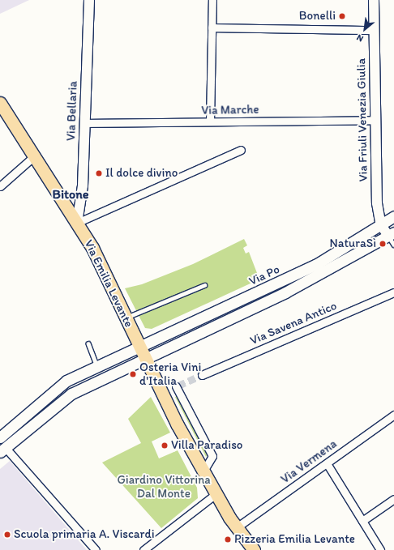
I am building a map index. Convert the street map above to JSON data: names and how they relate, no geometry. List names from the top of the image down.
{
  "streets": {
    "main road": ["Via Po", "Via Emilia Levante"],
    "street": [
      "Via Marche",
      "Via Bellaria",
      "Via Friuli Venezia Giulia",
      "Via Savena Antico",
      "Via Vermena"
    ]
  },
  "crossings": [
    ["Via Marche", "Via Bellaria"],
    ["Via Marche", "Via Friuli Venezia Giulia"],
    ["Via Bellaria", "Via Emilia Levante"],
    ["Via Friuli Venezia Giulia", "Via Po"],
    ["Via Po", "Via Emilia Levante"],
    ["Via Emilia Levante", "Via Vermena"]
  ],
  "districts": ["Bitone"],
  "parks": ["Giardino Vittorina Dal Monte"],
  "places": [
    "Bonelli",
    "Il dolce divino",
    "NaturaSì",
    "Osteria Vini d'Italia",
    "Villa Paradiso",
    "Scuola primaria A. Viscardi",
    "Pizzeria Emilia Levante"
  ],
  "north": "bottom left"
}
